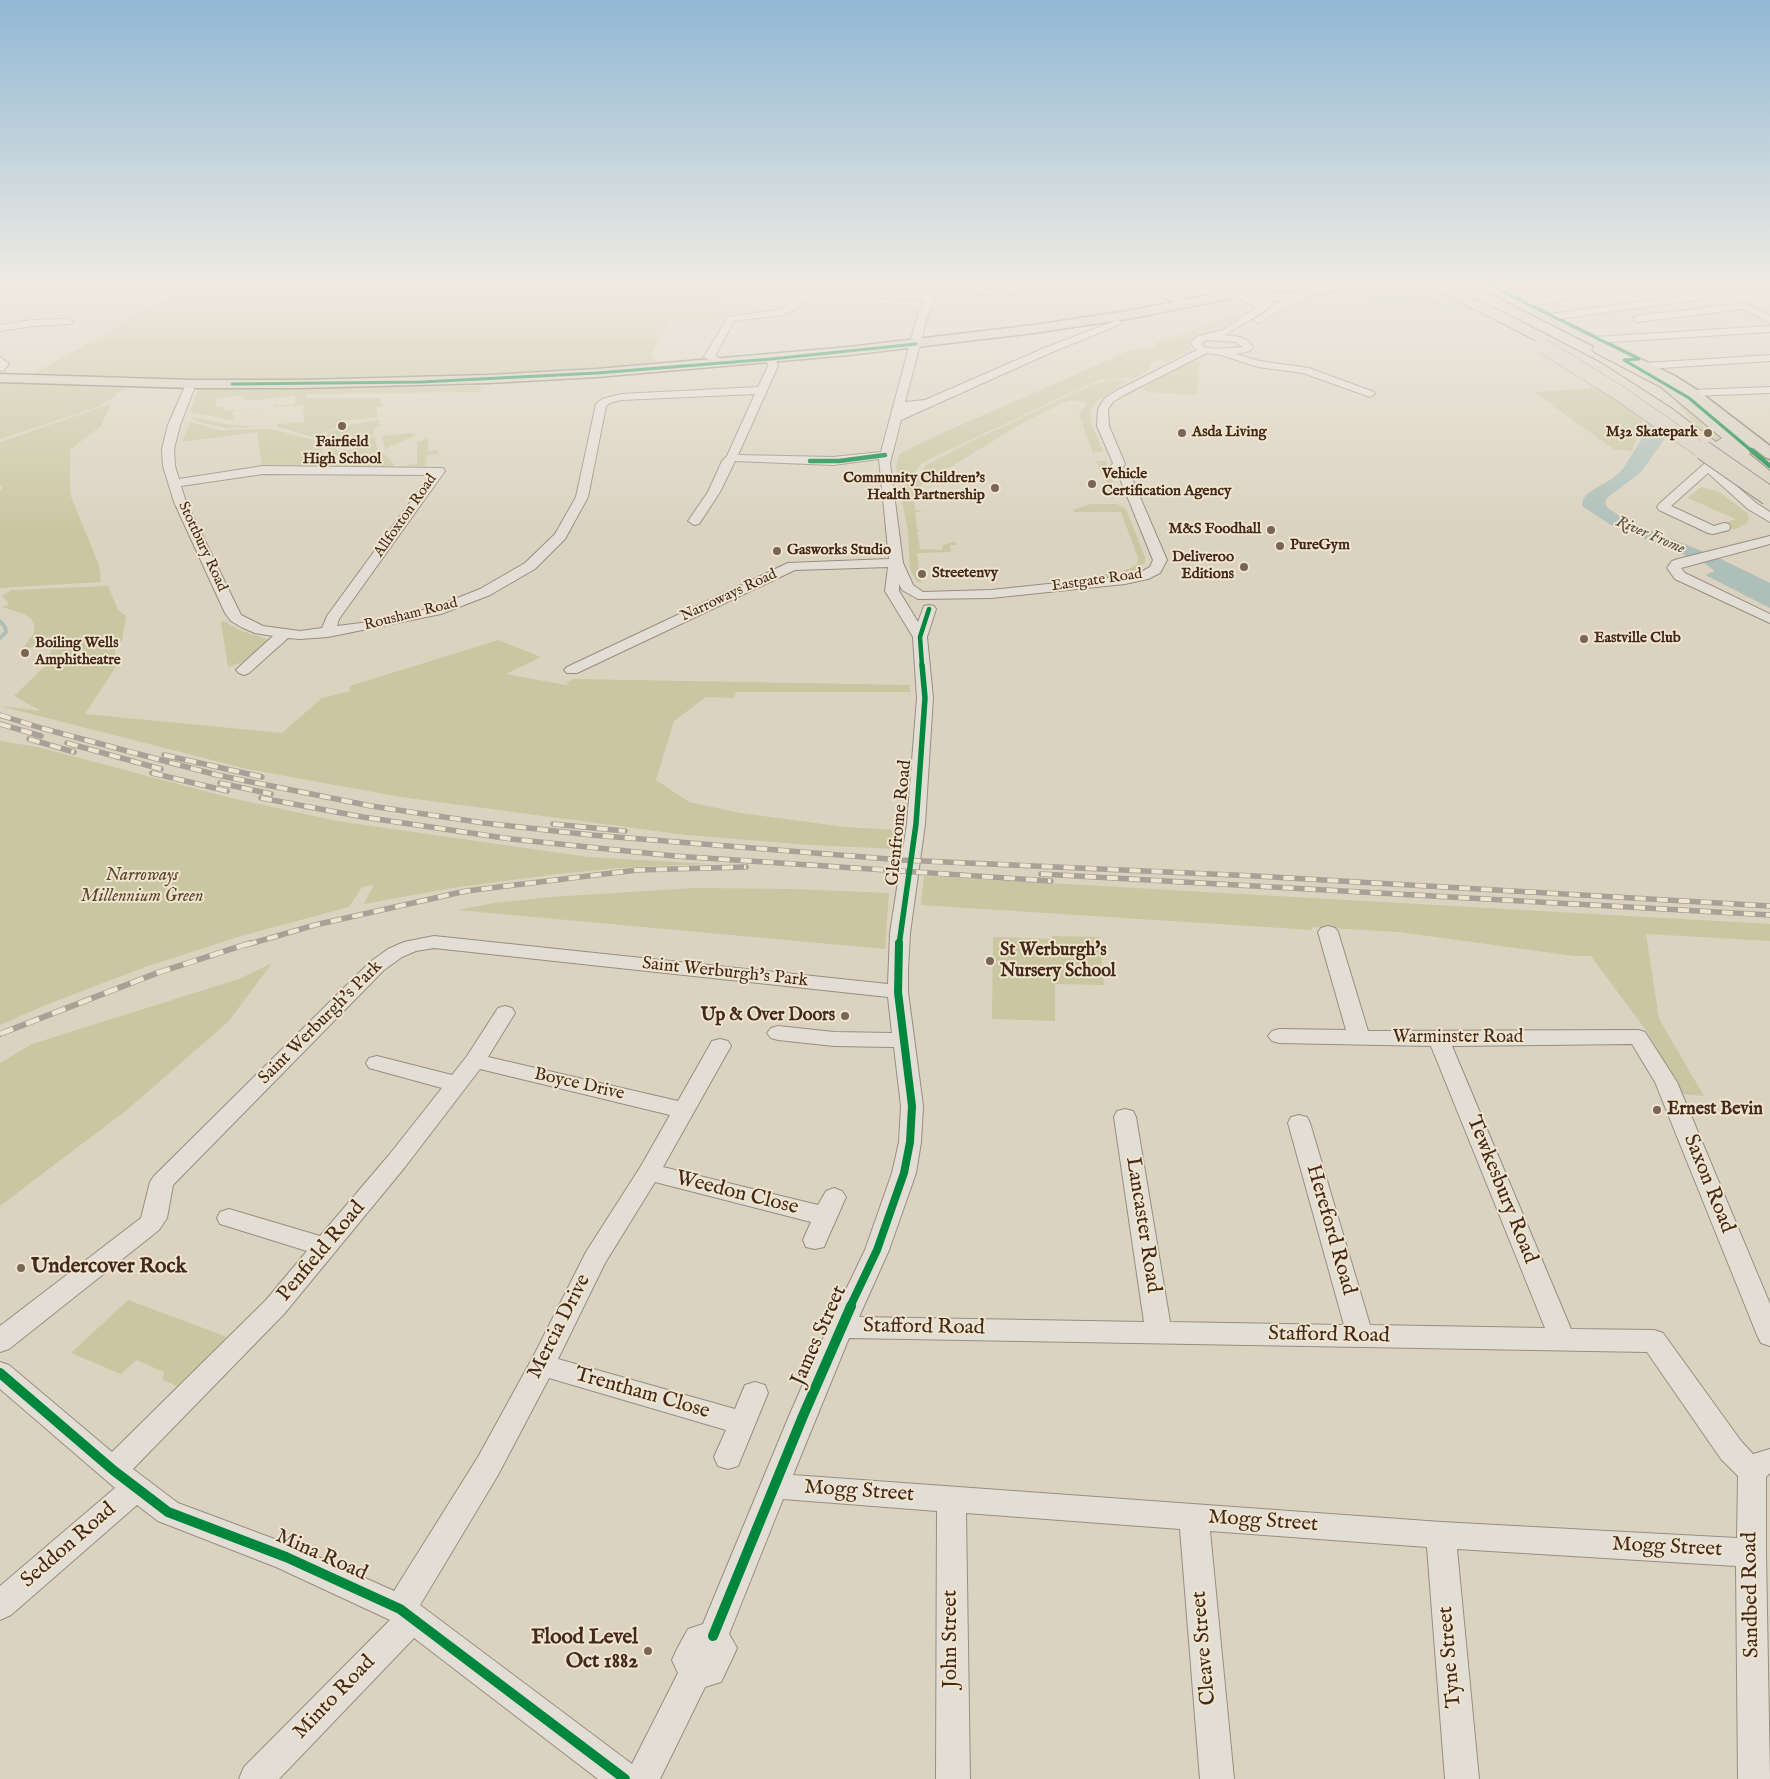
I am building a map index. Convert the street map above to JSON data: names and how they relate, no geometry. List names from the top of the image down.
{
  "streets": {
    "street": [
      "Allfoxton Road",
      "Stottbury Road",
      "Eastgate Road",
      "Narroways Road",
      "Rousham Road",
      "Glenfrome Road",
      "Saint Werburgh's Park",
      "Warminster Road",
      "Boyce Drive",
      "Saxon Road",
      "Tewkesbury Road",
      "Weedon Close",
      "Lancaster Road",
      "Hereford Road",
      "Penfield Road",
      "Mercia Drive",
      "Stafford Road",
      "James Street",
      "Trentham Close",
      "Mogg Street",
      "Seddon Road",
      "Mina Road",
      "Sandbed Road",
      "John Street",
      "Cleave Street",
      "Tyne Street",
      "Minto Road"
    ]
  },
  "crossings": [
    ["Allfoxton Road", "Stottbury Road"],
    ["Allfoxton Road", "Rousham Road"],
    ["Stottbury Road", "Rousham Road"],
    ["Eastgate Road", "Glenfrome Road"],
    ["Narroways Road", "Glenfrome Road"],
    ["Glenfrome Road", "Saint Werburgh's Park"],
    ["Glenfrome Road", "James Street"],
    ["Warminster Road", "Saxon Road"],
    ["Warminster Road", "Tewkesbury Road"],
    ["Boyce Drive", "Penfield Road"],
    ["Boyce Drive", "Mercia Drive"],
    ["Tewkesbury Road", "Stafford Road"],
    ["Weedon Close", "Mercia Drive"],
    ["Lancaster Road", "Stafford Road"],
    ["Hereford Road", "Stafford Road"],
    ["Penfield Road", "Mina Road"],
    ["Mercia Drive", "Trentham Close"],
    ["Mercia Drive", "Mina Road"],
    ["Mercia Drive", "Minto Road"],
    ["Stafford Road", "James Street"],
    ["Stafford Road", "Sandbed Road"],
    ["James Street", "Mogg Street"],
    ["Mogg Street", "Sandbed Road"],
    ["Mogg Street", "John Street"],
    ["Mogg Street", "Cleave Street"],
    ["Mogg Street", "Tyne Street"],
    ["Seddon Road", "Mina Road"],
    ["Mina Road", "Minto Road"]
  ],
  "water": ["River Frome"],
  "parks": ["Narroways Millennium Green"],
  "places": [
    "Fairfield High School",
    "Asda Living",
    "M32 Skatepark",
    "Vehicle Certification Agency",
    "Community Children's Health Partnership",
    "M&S Foodhall",
    "PureGym",
    "Gasworks Studio",
    "Deliveroo Editions",
    "Streetenvy",
    "Eastville Club",
    "Boiling Wells Amphitheatre",
    "St Werburgh's Nursery School",
    "Up & Over Doors",
    "Ernest Bevin",
    "Undercover Rock",
    "Flood Level Oct 1882"
  ]
}
